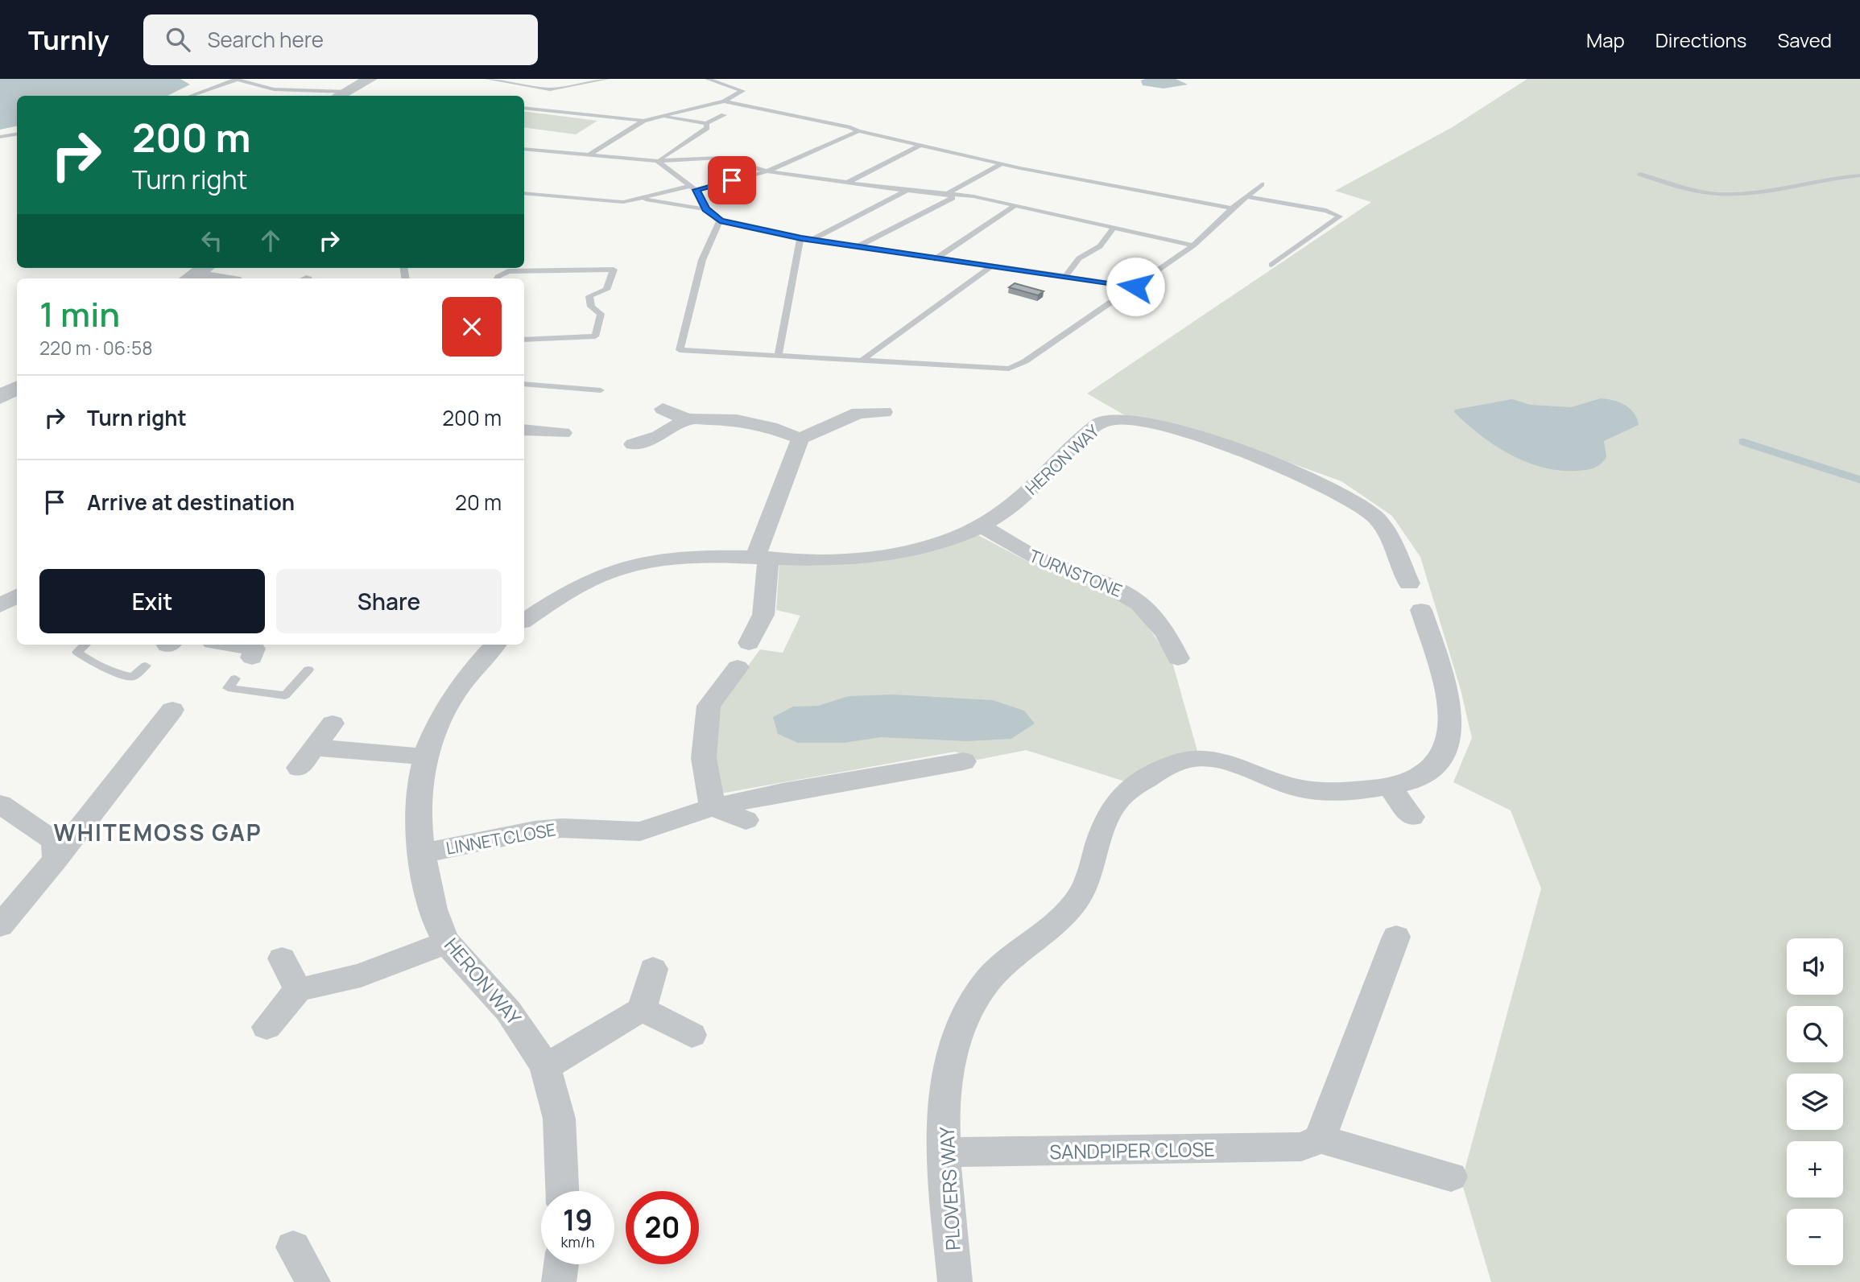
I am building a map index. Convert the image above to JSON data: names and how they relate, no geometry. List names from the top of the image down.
{
  "streets": {
    "street": [
      "HERON WAY",
      "TURNSTONE",
      "LINNET CLOSE",
      "SANDPIPER CLOSE",
      "PLOVERS WAY"
    ]
  },
  "crossings": [
    ["HERON WAY", "TURNSTONE"],
    ["HERON WAY", "LINNET CLOSE"],
    ["SANDPIPER CLOSE", "PLOVERS WAY"]
  ],
  "districts": ["WHITEMOSS GAP"],
  "page": {
    "header": "Turnly",
    "search": "Search here",
    "nav": ["Map", "Directions", "Saved"],
    "turn": ["200 m", "Turn right"],
    "heading": ["1 min", "220 m · 06:58"],
    "list": [
      {
        "name": "Turn right",
        "value": "200 m"
      },
      {
        "name": "Arrive at destination",
        "value": "20 m"
      }
    ],
    "buttons": ["Exit", "Share"],
    "map_buttons": ["+", "−"],
    "speed": "19 km/h",
    "limit": "20"
  }
}
